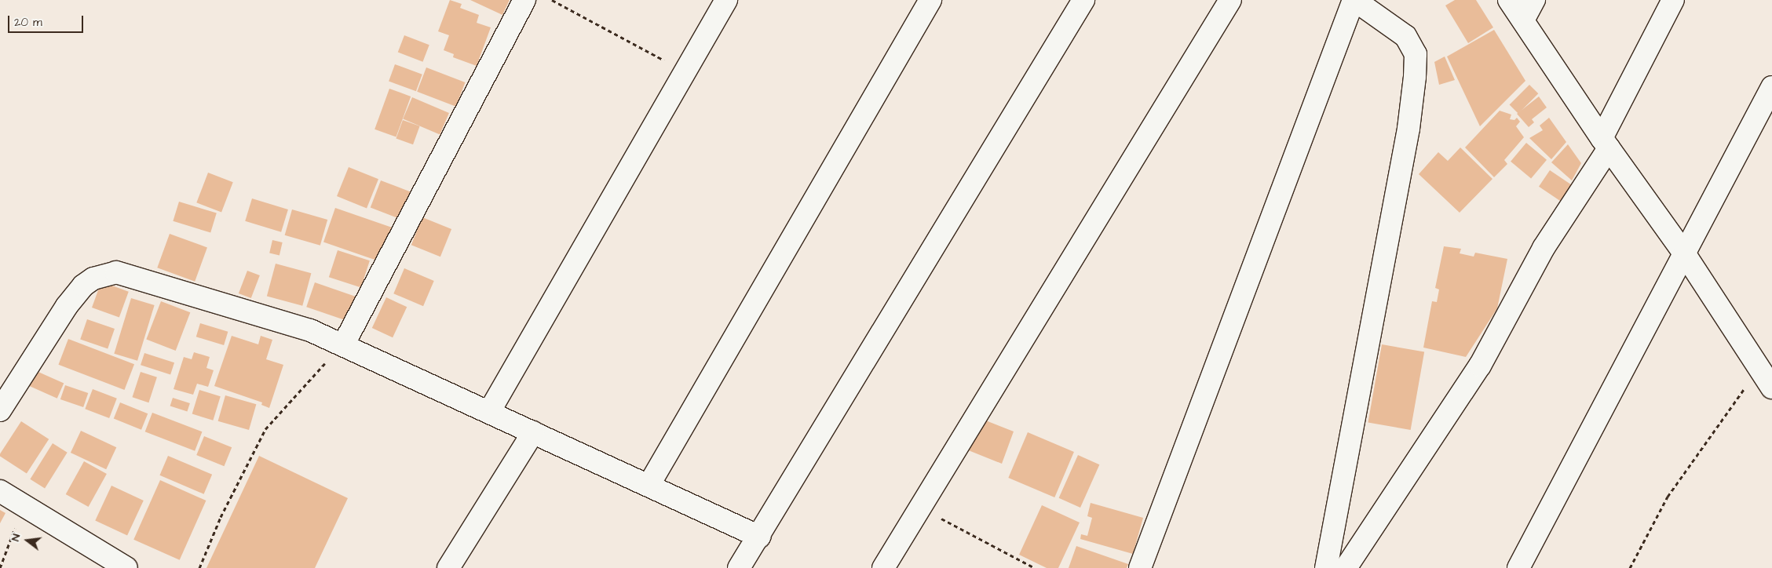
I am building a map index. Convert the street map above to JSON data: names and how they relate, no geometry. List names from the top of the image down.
{
  "scale_bar": "20 m",
  "north": "left"
}
